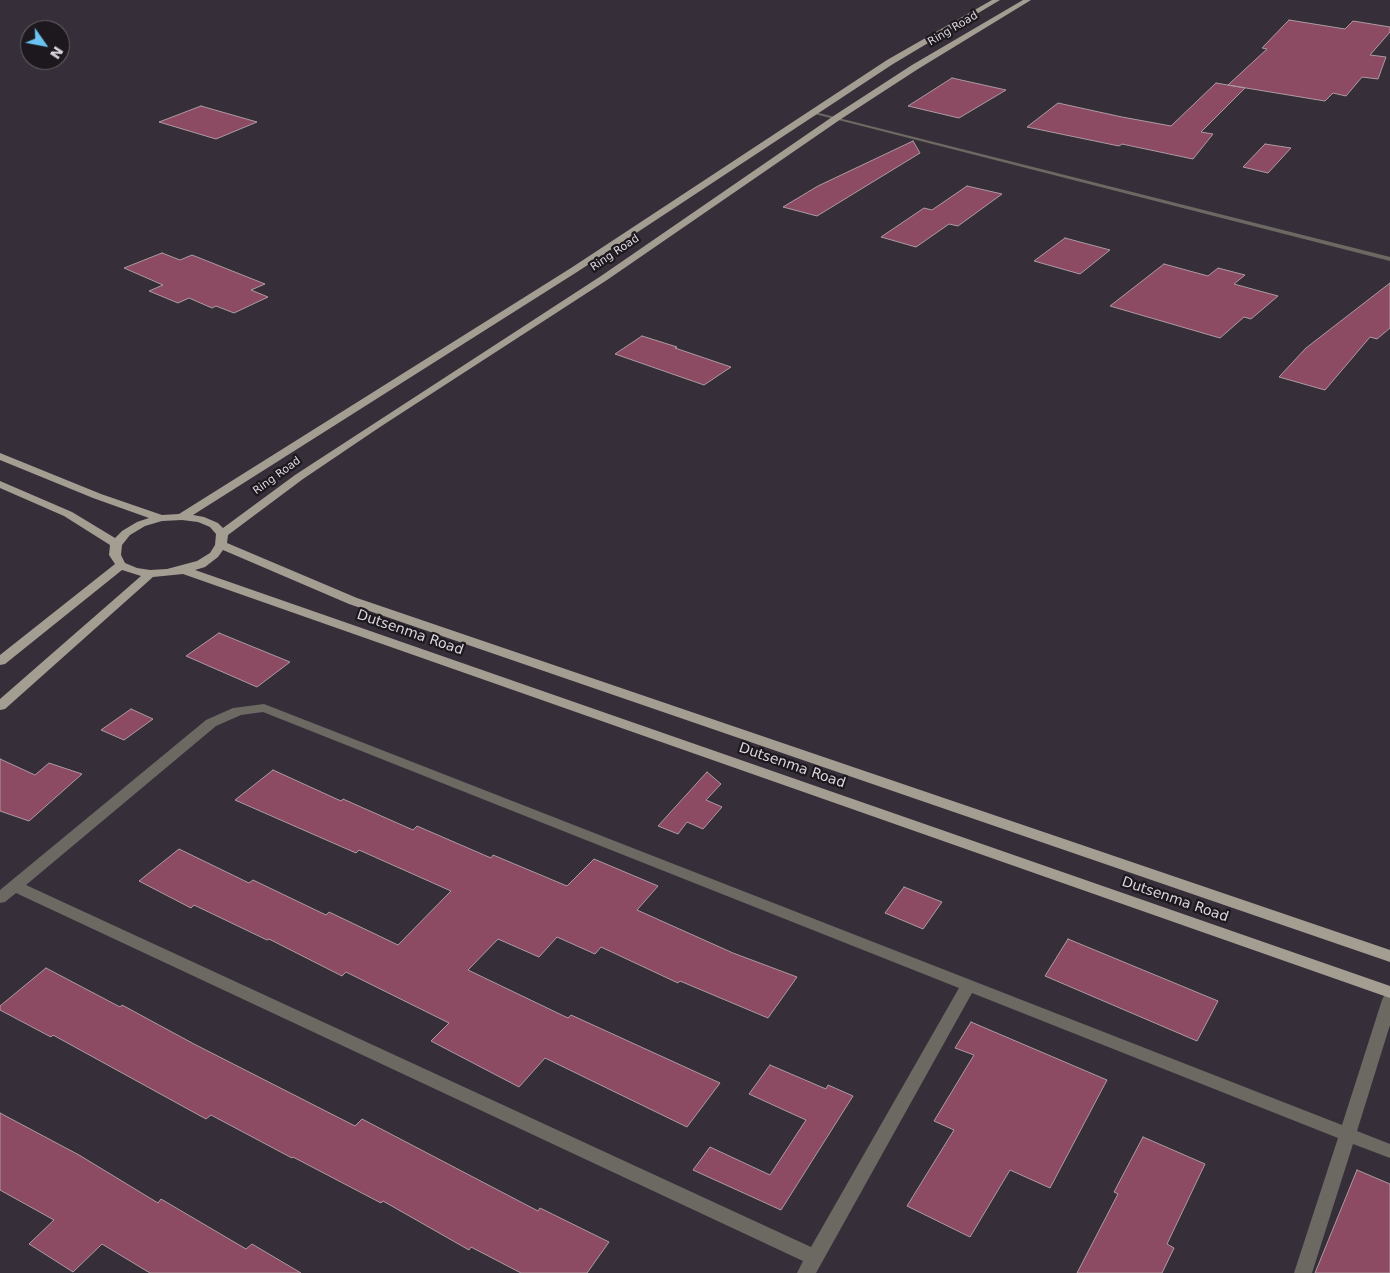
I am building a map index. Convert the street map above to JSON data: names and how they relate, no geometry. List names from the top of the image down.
{
  "streets": {
    "main road": ["Ring Road", "Dutsenma Road"]
  },
  "crossings": [
    ["Ring Road", "Dutsenma Road"]
  ],
  "north": "bottom right"
}
